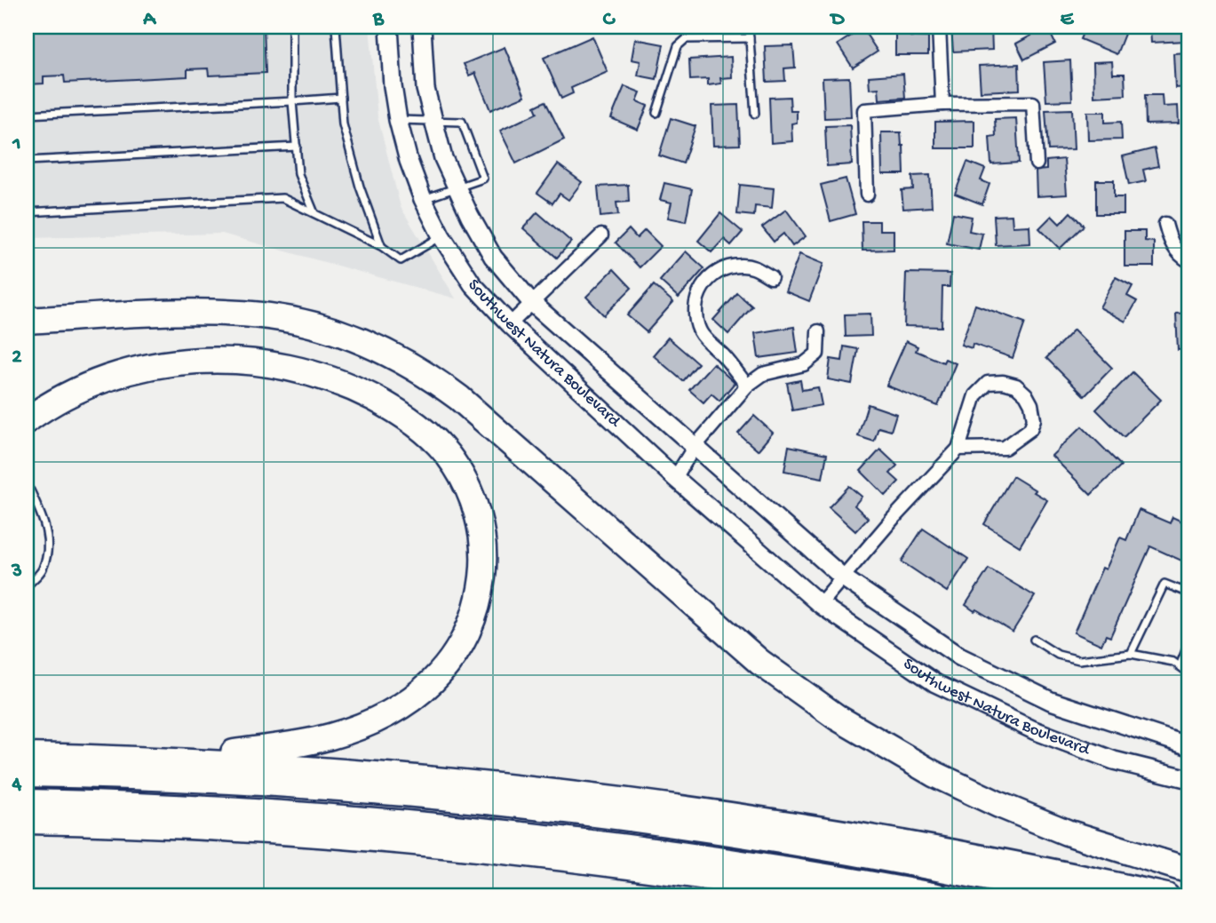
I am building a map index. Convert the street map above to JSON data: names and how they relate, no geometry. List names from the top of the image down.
{
  "streets": {
    "street": ["Southwest Natura Boulevard"]
  },
  "grid": {
    "columns": [
      "A",
      "B",
      "C",
      "D",
      "E"
    ],
    "rows": [
      "1",
      "2",
      "3",
      "4"
    ]
  }
}
